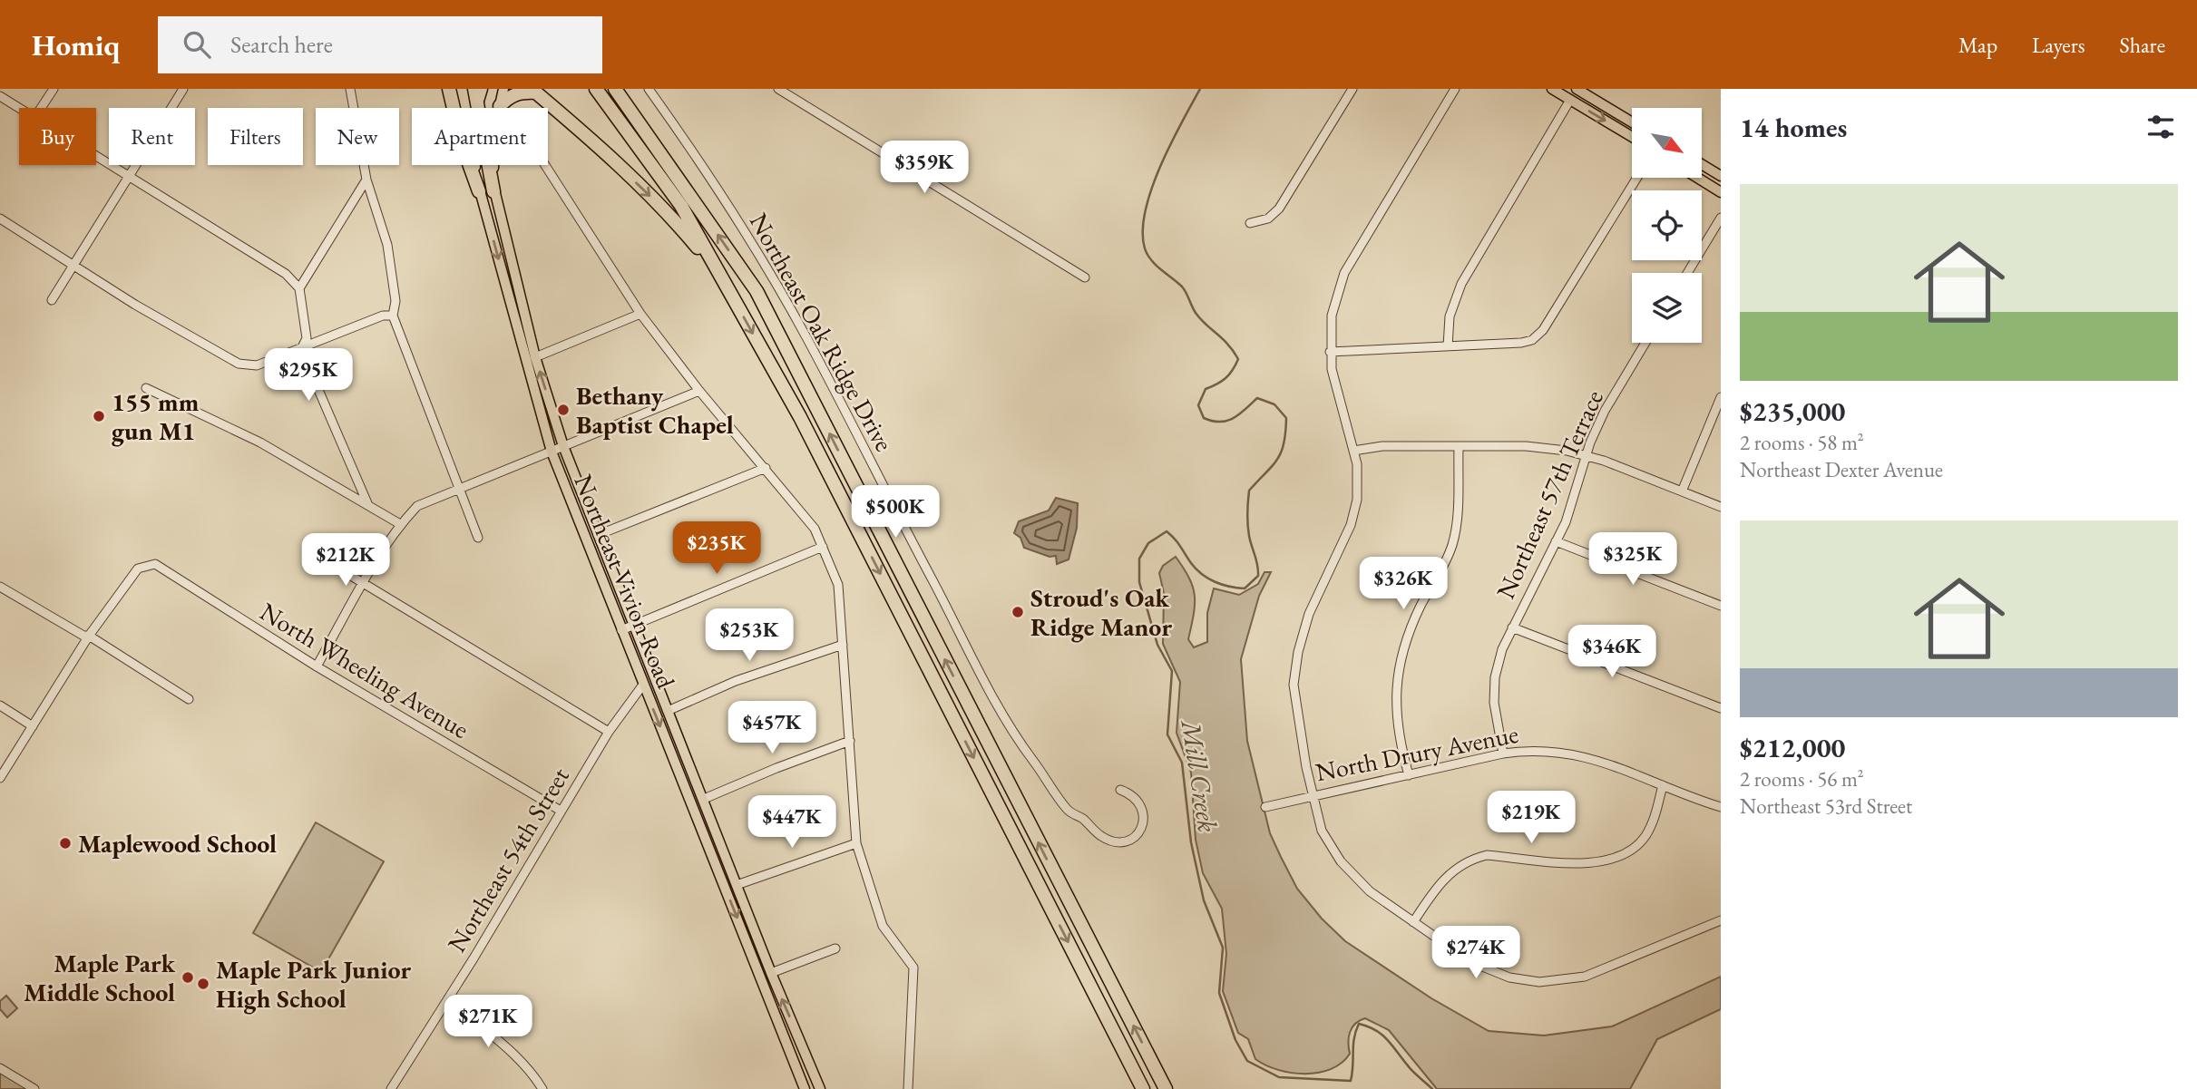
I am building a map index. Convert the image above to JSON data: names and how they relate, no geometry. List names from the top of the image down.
{
  "streets": {
    "main road": ["Northeast Vivion Road"],
    "street": [
      "Northeast Oak Ridge Drive",
      "Northeast 57th Terrace",
      "North Wheeling Avenue",
      "North Drury Avenue",
      "Northeast 54th Street"
    ]
  },
  "crossings": [
    ["Northeast 57th Terrace", "North Drury Avenue"],
    ["Northeast Vivion Road", "Northeast 54th Street"],
    ["North Wheeling Avenue", "Northeast 54th Street"]
  ],
  "water": ["Mill Creek"],
  "places": [
    "Bethany Baptist Chapel",
    "155 mm gun M1",
    "Stroud's Oak Ridge Manor",
    "Maplewood School",
    "Maple Park Middle School",
    "Maple Park Junior High School"
  ],
  "north": "bottom right",
  "page": {
    "header": "Homiq",
    "search": "Search here",
    "nav": ["Map", "Layers", "Share"],
    "heading": "14 homes",
    "chip": [
      "Buy",
      "Rent",
      "Filters",
      "New",
      "Apartment"
    ],
    "price": [
      "$359K",
      "$295K",
      "$500K",
      "$235K",
      "$325K",
      "$212K",
      "$326K",
      "$253K",
      "$346K",
      "$457K",
      "$219K",
      "$447K",
      "$274K",
      "$271K"
    ],
    "list": [
      {
        "name": "$235,000",
        "note": "2 rooms · 58 m² · Northeast Dexter Avenue"
      },
      {
        "name": "$212,000",
        "note": "2 rooms · 56 m² · Northeast 53rd Street"
      }
    ]
  }
}
